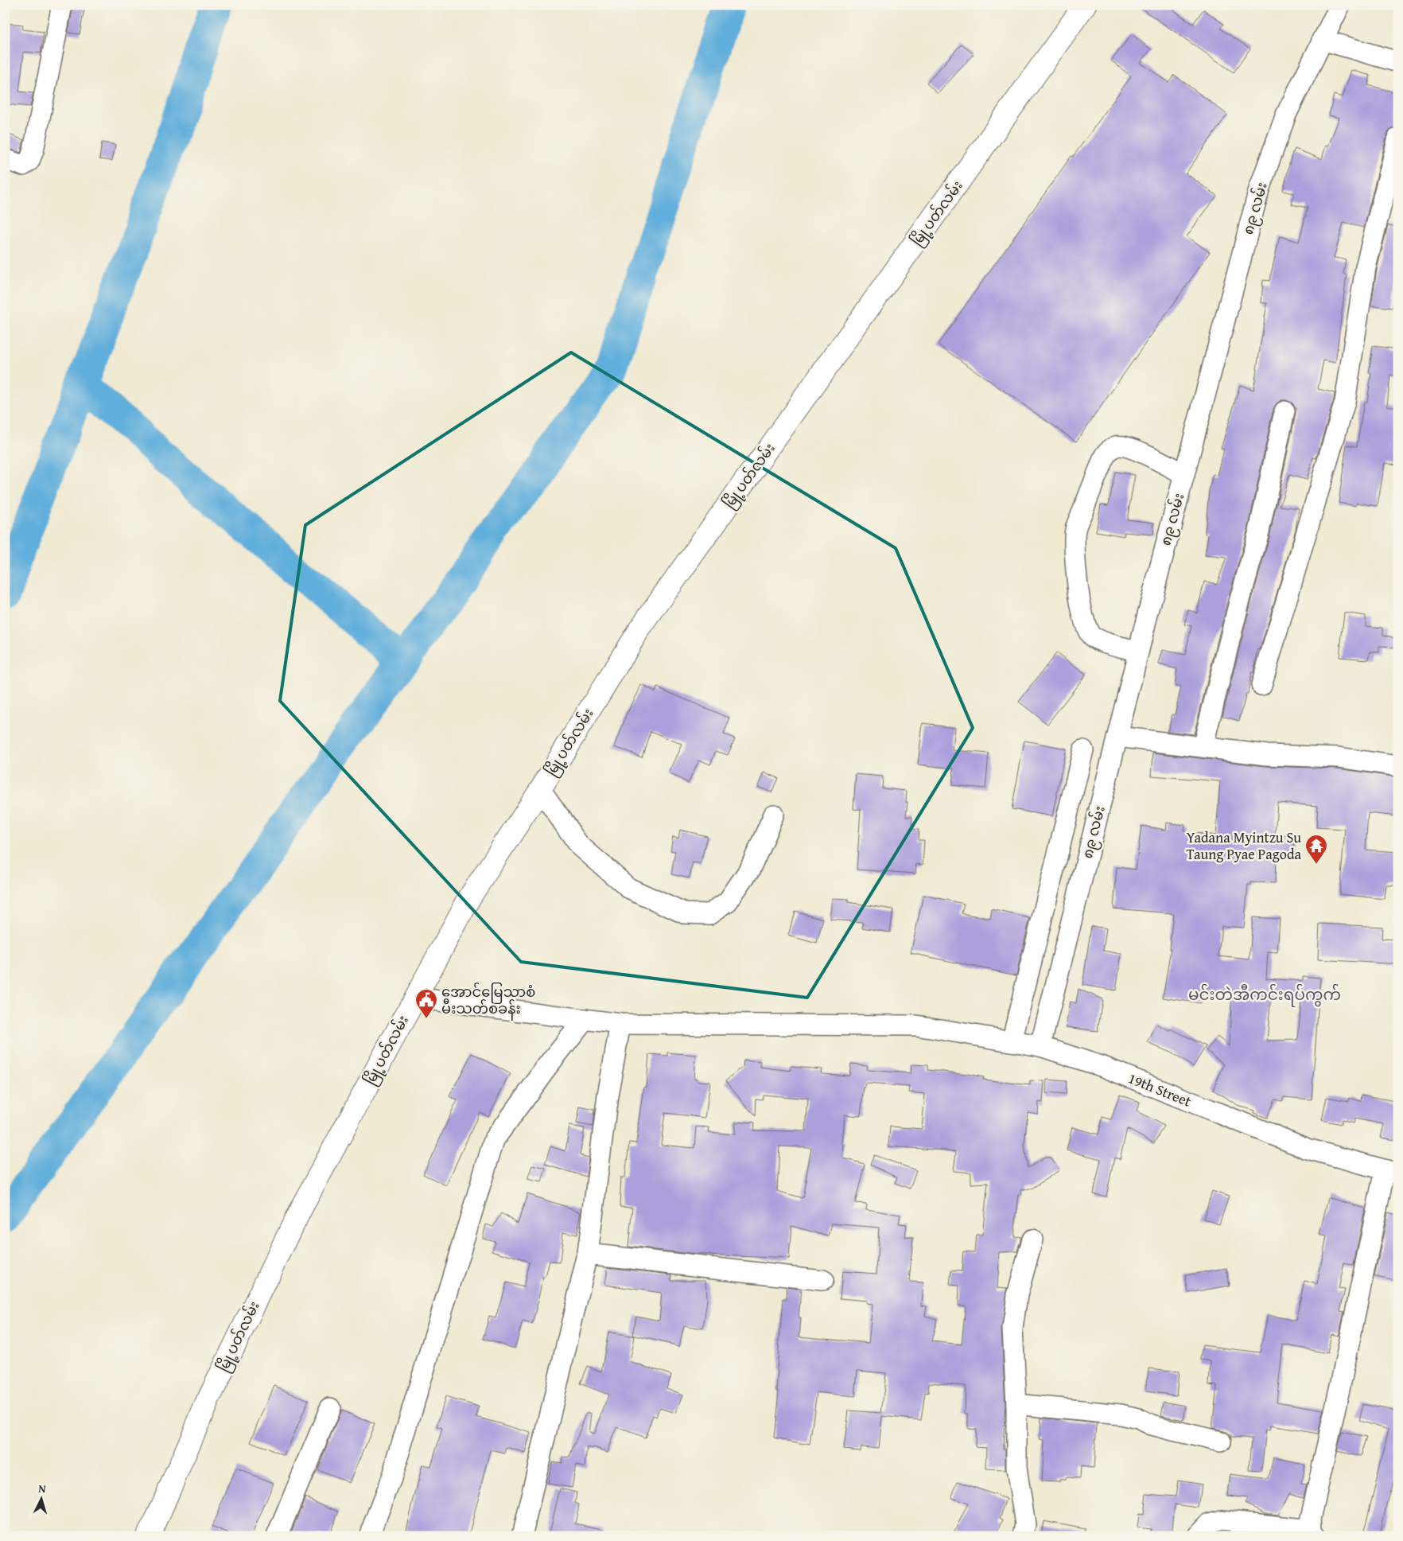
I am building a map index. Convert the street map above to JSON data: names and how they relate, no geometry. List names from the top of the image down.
{
  "streets": {
    "main road": ["မြို့ပတ်လမ်း"],
    "street": ["၈၉ လမ်း", "19th Street"]
  },
  "crossings": [
    ["၈၉ လမ်း", "19th Street"],
    ["မြို့ပတ်လမ်း", "19th Street"]
  ],
  "districts": ["မင်းတဲအီကင်းရပ်ကွက်"],
  "places": {
    "temple": ["Yadana Myintzu Su Taung Pyae Pagoda"],
    "public building": ["အောင်မြေသာစံ မီးသတ်စခန်း"]
  },
  "north": "top"
}
